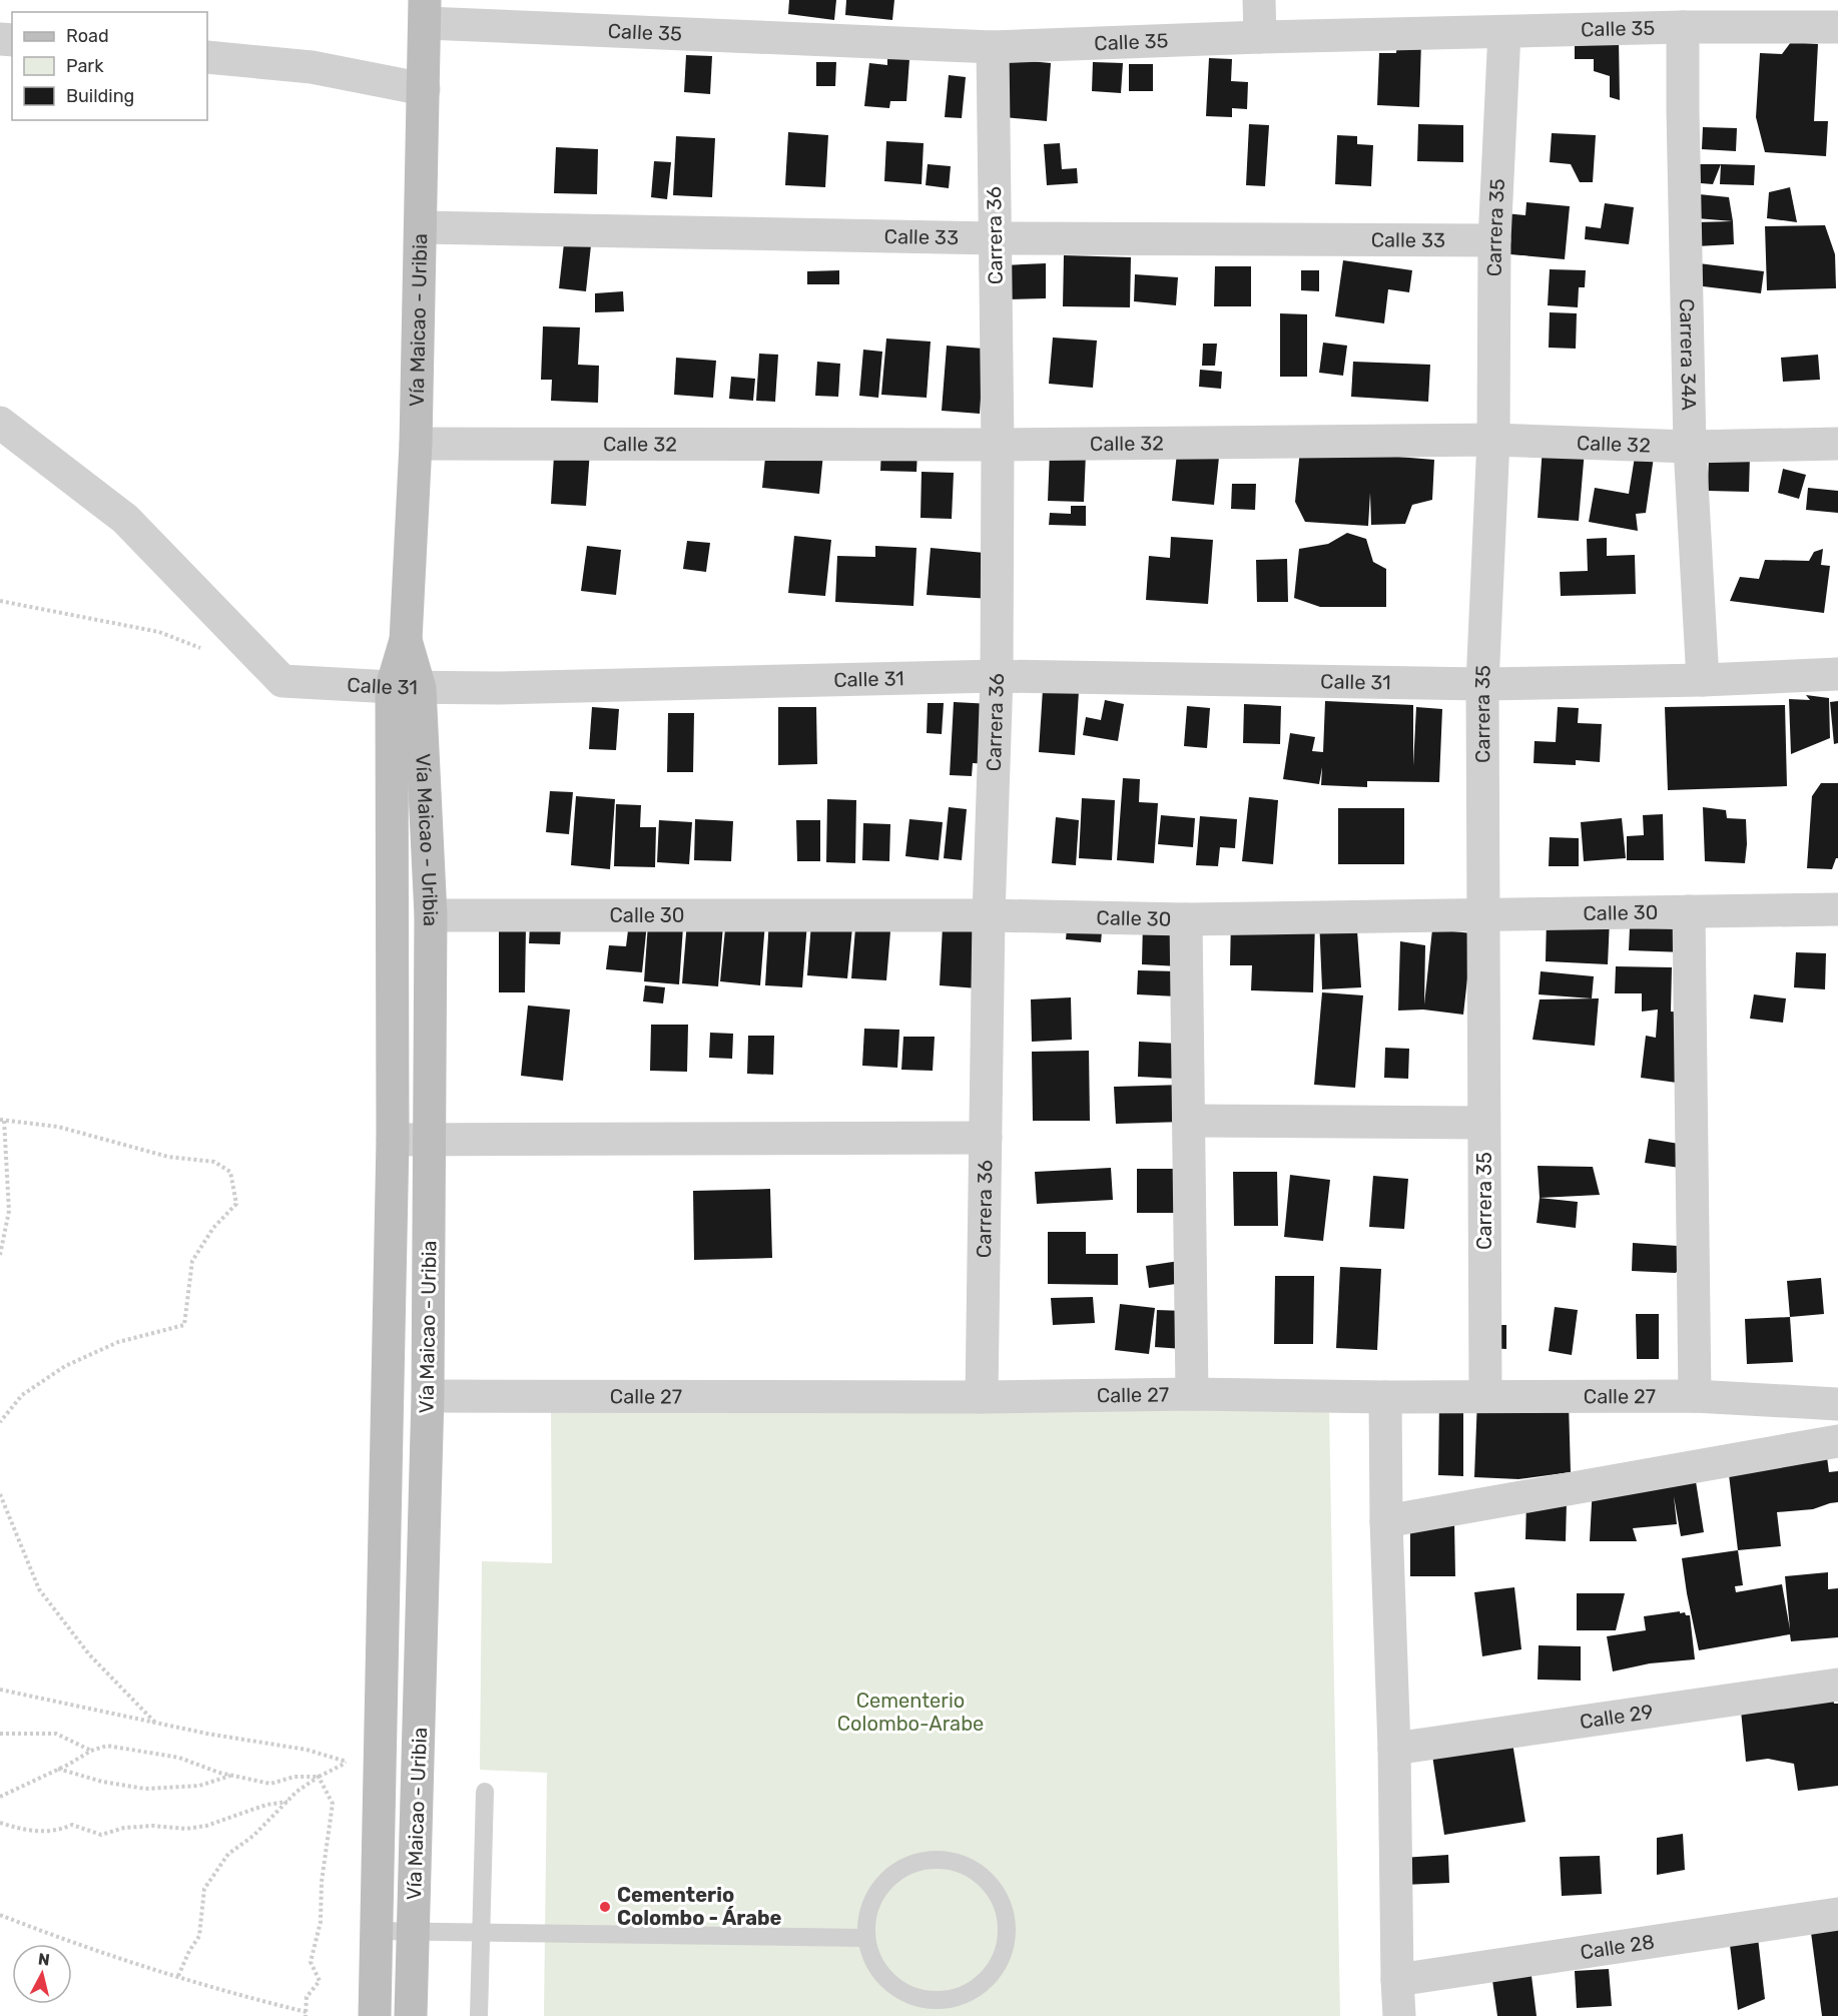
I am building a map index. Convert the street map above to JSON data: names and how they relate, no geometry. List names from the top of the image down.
{
  "streets": {
    "street": [
      "Calle 35",
      "Carrera 35",
      "Carrera 36",
      "Calle 33",
      "Vía Maicao - Uribia",
      "Carrera 34A",
      "Calle 32",
      "Calle 31",
      "Calle 30",
      "Calle 27",
      "Calle 29",
      "Calle 28"
    ]
  },
  "crossings": [
    ["Calle 35", "Carrera 35"],
    ["Calle 35", "Carrera 36"],
    ["Calle 35", "Vía Maicao - Uribia"],
    ["Calle 35", "Carrera 34A"],
    ["Carrera 35", "Calle 33"],
    ["Carrera 35", "Calle 32"],
    ["Carrera 35", "Calle 31"],
    ["Carrera 35", "Calle 30"],
    ["Carrera 35", "Calle 27"],
    ["Carrera 36", "Calle 33"],
    ["Carrera 36", "Calle 32"],
    ["Carrera 36", "Calle 31"],
    ["Carrera 36", "Calle 30"],
    ["Carrera 36", "Calle 27"],
    ["Calle 33", "Vía Maicao - Uribia"],
    ["Vía Maicao - Uribia", "Calle 32"],
    ["Vía Maicao - Uribia", "Calle 31"],
    ["Vía Maicao - Uribia", "Calle 30"],
    ["Vía Maicao - Uribia", "Calle 27"],
    ["Carrera 34A", "Calle 32"],
    ["Carrera 34A", "Calle 31"]
  ],
  "parks": ["Cementerio Colombo-Arabe"],
  "places": ["Cementerio Colombo - Árabe"],
  "legend": ["Road", "Park", "Building"],
  "north": "top"
}
